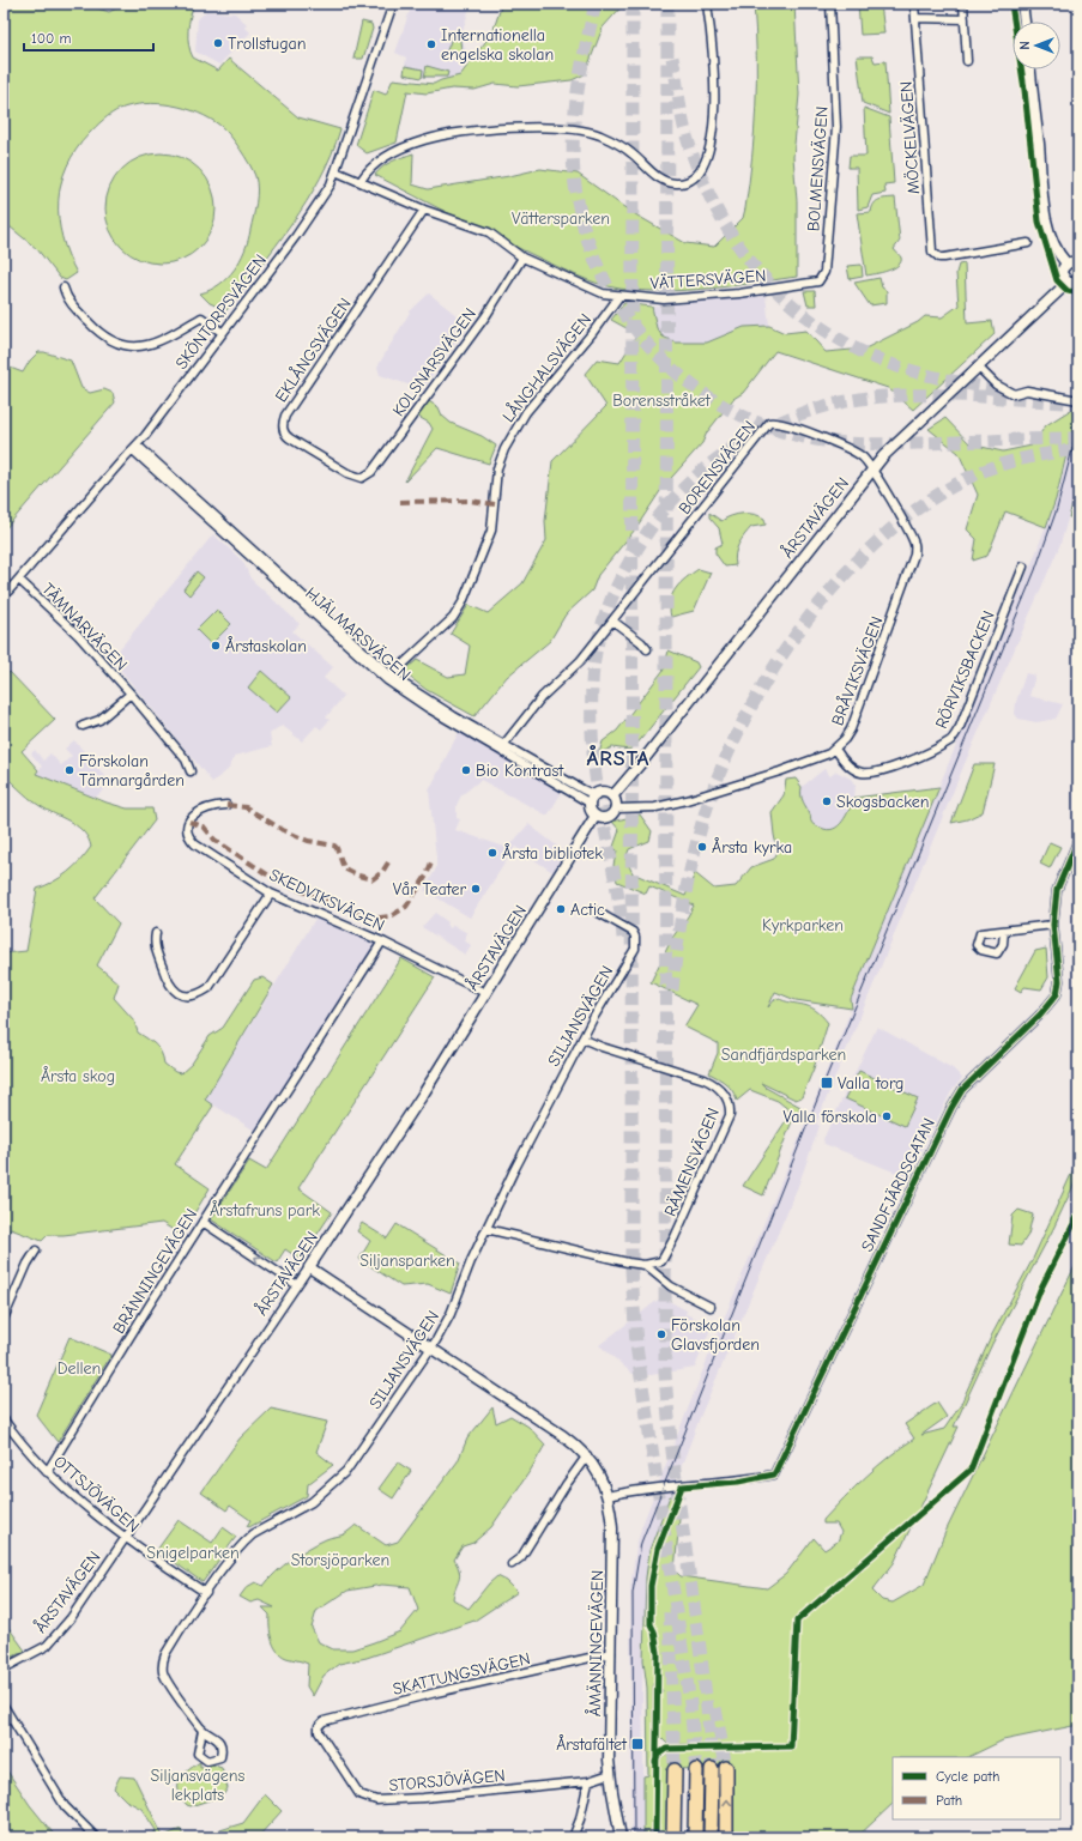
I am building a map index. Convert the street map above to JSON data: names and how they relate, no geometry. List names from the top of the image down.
{
  "streets": {
    "street": [
      "MÖCKELVÄGEN",
      "BOLMENSVÄGEN",
      "VÄTTERSVÄGEN",
      "SKÖNTORPSVÄGEN",
      "EKLÅNGSVÄGEN",
      "KOLSNARSVÄGEN",
      "LÅNGHALSVÄGEN",
      "BORENSVÄGEN",
      "ÅRSTAVÄGEN",
      "TÄMNARVÄGEN",
      "HJÄLMARSVÄGEN",
      "RÖRVIKSBACKEN",
      "BRÅVIKSVÄGEN",
      "SKEDVIKSVÄGEN",
      "SILJANSVÄGEN",
      "RÄMENSVÄGEN",
      "SANDFJÄRDSGATAN",
      "BRÄNNINGEVÄGEN",
      "OTTSJÖVÄGEN",
      "ÅMÄNNINGEVÄGEN",
      "SKATTUNGSVÄGEN",
      "STORSJÖVÄGEN"
    ]
  },
  "crossings": [
    ["BOLMENSVÄGEN", "VÄTTERSVÄGEN"],
    ["VÄTTERSVÄGEN", "SKÖNTORPSVÄGEN"],
    ["VÄTTERSVÄGEN", "EKLÅNGSVÄGEN"],
    ["VÄTTERSVÄGEN", "KOLSNARSVÄGEN"],
    ["VÄTTERSVÄGEN", "LÅNGHALSVÄGEN"],
    ["SKÖNTORPSVÄGEN", "TÄMNARVÄGEN"],
    ["SKÖNTORPSVÄGEN", "HJÄLMARSVÄGEN"],
    ["EKLÅNGSVÄGEN", "KOLSNARSVÄGEN"],
    ["LÅNGHALSVÄGEN", "HJÄLMARSVÄGEN"],
    ["BORENSVÄGEN", "ÅRSTAVÄGEN"],
    ["BORENSVÄGEN", "HJÄLMARSVÄGEN"],
    ["BORENSVÄGEN", "BRÅVIKSVÄGEN"],
    ["ÅRSTAVÄGEN", "HJÄLMARSVÄGEN"],
    ["ÅRSTAVÄGEN", "BRÅVIKSVÄGEN"],
    ["ÅRSTAVÄGEN", "SKEDVIKSVÄGEN"],
    ["ÅRSTAVÄGEN", "OTTSJÖVÄGEN"],
    ["ÅRSTAVÄGEN", "ÅMÄNNINGEVÄGEN"],
    ["HJÄLMARSVÄGEN", "BRÅVIKSVÄGEN"],
    ["RÖRVIKSBACKEN", "BRÅVIKSVÄGEN"],
    ["SKEDVIKSVÄGEN", "BRÄNNINGEVÄGEN"],
    ["SILJANSVÄGEN", "RÄMENSVÄGEN"],
    ["SILJANSVÄGEN", "OTTSJÖVÄGEN"],
    ["SILJANSVÄGEN", "ÅMÄNNINGEVÄGEN"],
    ["SANDFJÄRDSGATAN", "ÅMÄNNINGEVÄGEN"],
    ["BRÄNNINGEVÄGEN", "OTTSJÖVÄGEN"],
    ["ÅMÄNNINGEVÄGEN", "SKATTUNGSVÄGEN"],
    ["ÅMÄNNINGEVÄGEN", "STORSJÖVÄGEN"],
    ["SKATTUNGSVÄGEN", "STORSJÖVÄGEN"]
  ],
  "districts": ["ÅRSTA"],
  "parks": [
    "Vättersparken",
    "Borensstråket",
    "Kyrkparken",
    "Sandfjärdsparken",
    "Årsta skog",
    "Årstafruns park",
    "Siljansparken",
    "Dellen",
    "Snigelparken",
    "Storsjöparken",
    "Siljansvägens lekplats"
  ],
  "places": {
    "other": [
      "Trollstugan",
      "Internationella engelska skolan",
      "Årstaskolan",
      "Förskolan Tämnargården",
      "Bio Kontrast",
      "Skogsbacken",
      "Årsta kyrka",
      "Årsta bibliotek",
      "Vår Teater",
      "Actic",
      "Valla förskola",
      "Förskolan Glavsfjorden"
    ],
    "transit": ["Valla torg", "Årstafältet"]
  },
  "legend": ["Cycle path", "Path"],
  "scale_bar": "100 m",
  "north": "left"
}
